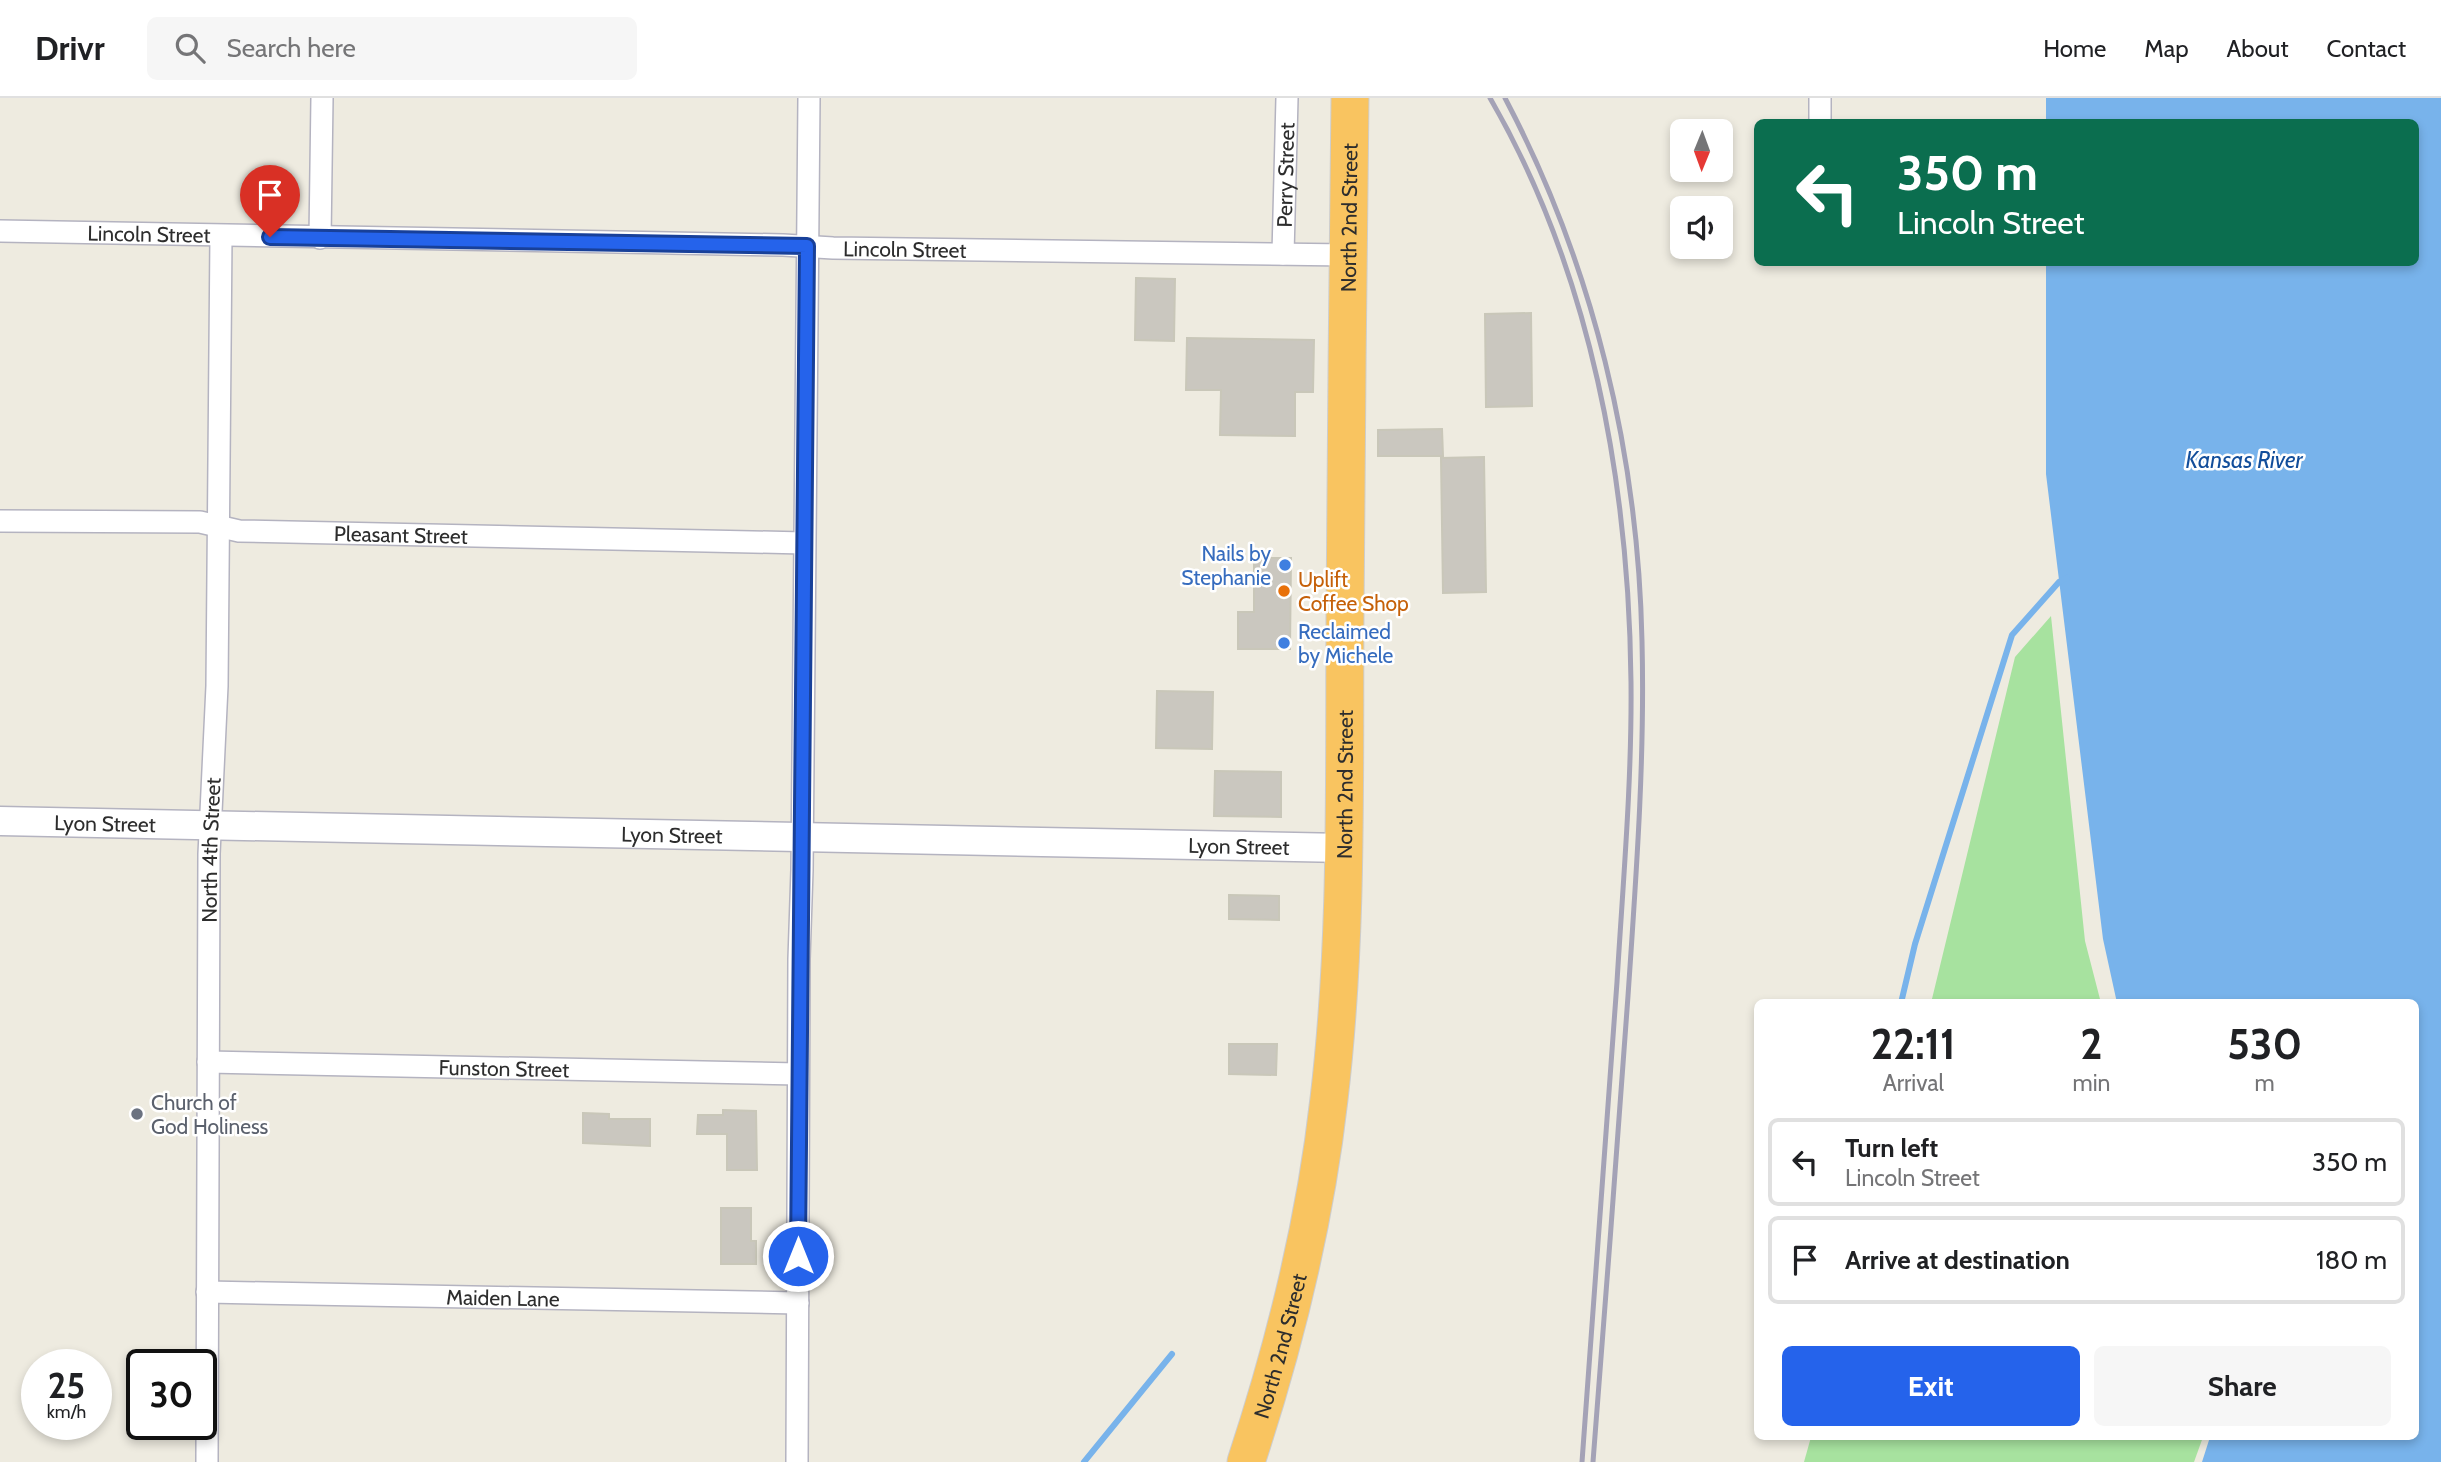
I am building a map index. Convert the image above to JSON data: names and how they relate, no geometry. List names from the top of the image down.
{
  "streets": {
    "highway": ["North 2nd Street"],
    "street": [
      "Perry Street",
      "Lincoln Street",
      "Pleasant Street",
      "Lyon Street",
      "North 4th Street",
      "Funston Street",
      "Maiden Lane"
    ]
  },
  "crossings": [
    ["Perry Street", "Lincoln Street"],
    ["North 2nd Street", "Lincoln Street"],
    ["North 2nd Street", "Lyon Street"],
    ["Lincoln Street", "North 4th Street"],
    ["Pleasant Street", "North 4th Street"],
    ["Lyon Street", "North 4th Street"],
    ["North 4th Street", "Funston Street"],
    ["North 4th Street", "Maiden Lane"]
  ],
  "water": ["Kansas River"],
  "places": [
    "Nails by Stephanie",
    "Uplift Coffee Shop",
    "Reclaimed by Michele",
    "Church of God Holiness"
  ],
  "north": "bottom",
  "page": {
    "header": "Drivr",
    "search": "Search here",
    "nav": [
      "Home",
      "Map",
      "About",
      "Contact"
    ],
    "turn": ["350 m", "Lincoln Street"],
    "eta": [
      "22:11",
      "Arrival",
      "2",
      "min",
      "530",
      "m"
    ],
    "list": [
      {
        "name": "Turn left",
        "note": "Lincoln Street",
        "value": "350 m"
      },
      {
        "name": "Arrive at destination",
        "value": "180 m"
      }
    ],
    "buttons": ["Exit", "Share"],
    "speed": "25 km/h",
    "limit": "30"
  }
}
